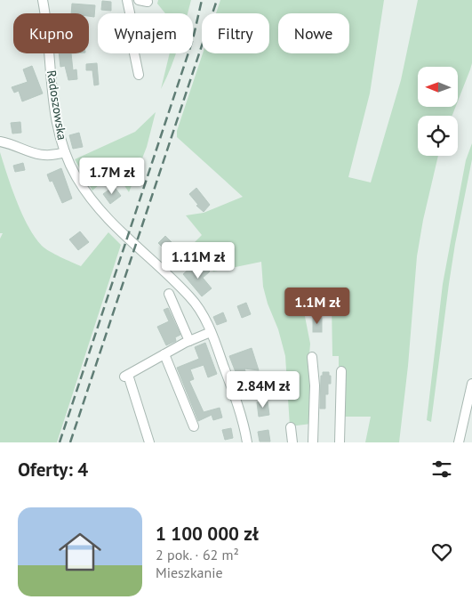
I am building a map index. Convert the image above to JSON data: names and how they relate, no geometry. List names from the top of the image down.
{
  "streets": {
    "street": ["Radoszowska"]
  },
  "north": "left",
  "page": {
    "chip": [
      "Kupno",
      "Wynajem",
      "Filtry",
      "Nowe"
    ],
    "price": [
      "1.7M zł",
      "1.11M zł",
      "1.1M zł",
      "2.84M zł"
    ],
    "heading": "Oferty: 4",
    "list": [
      {
        "name": "1 100 000 zł",
        "note": "2 pok. · 62 m² · Mieszkanie"
      }
    ]
  }
}
